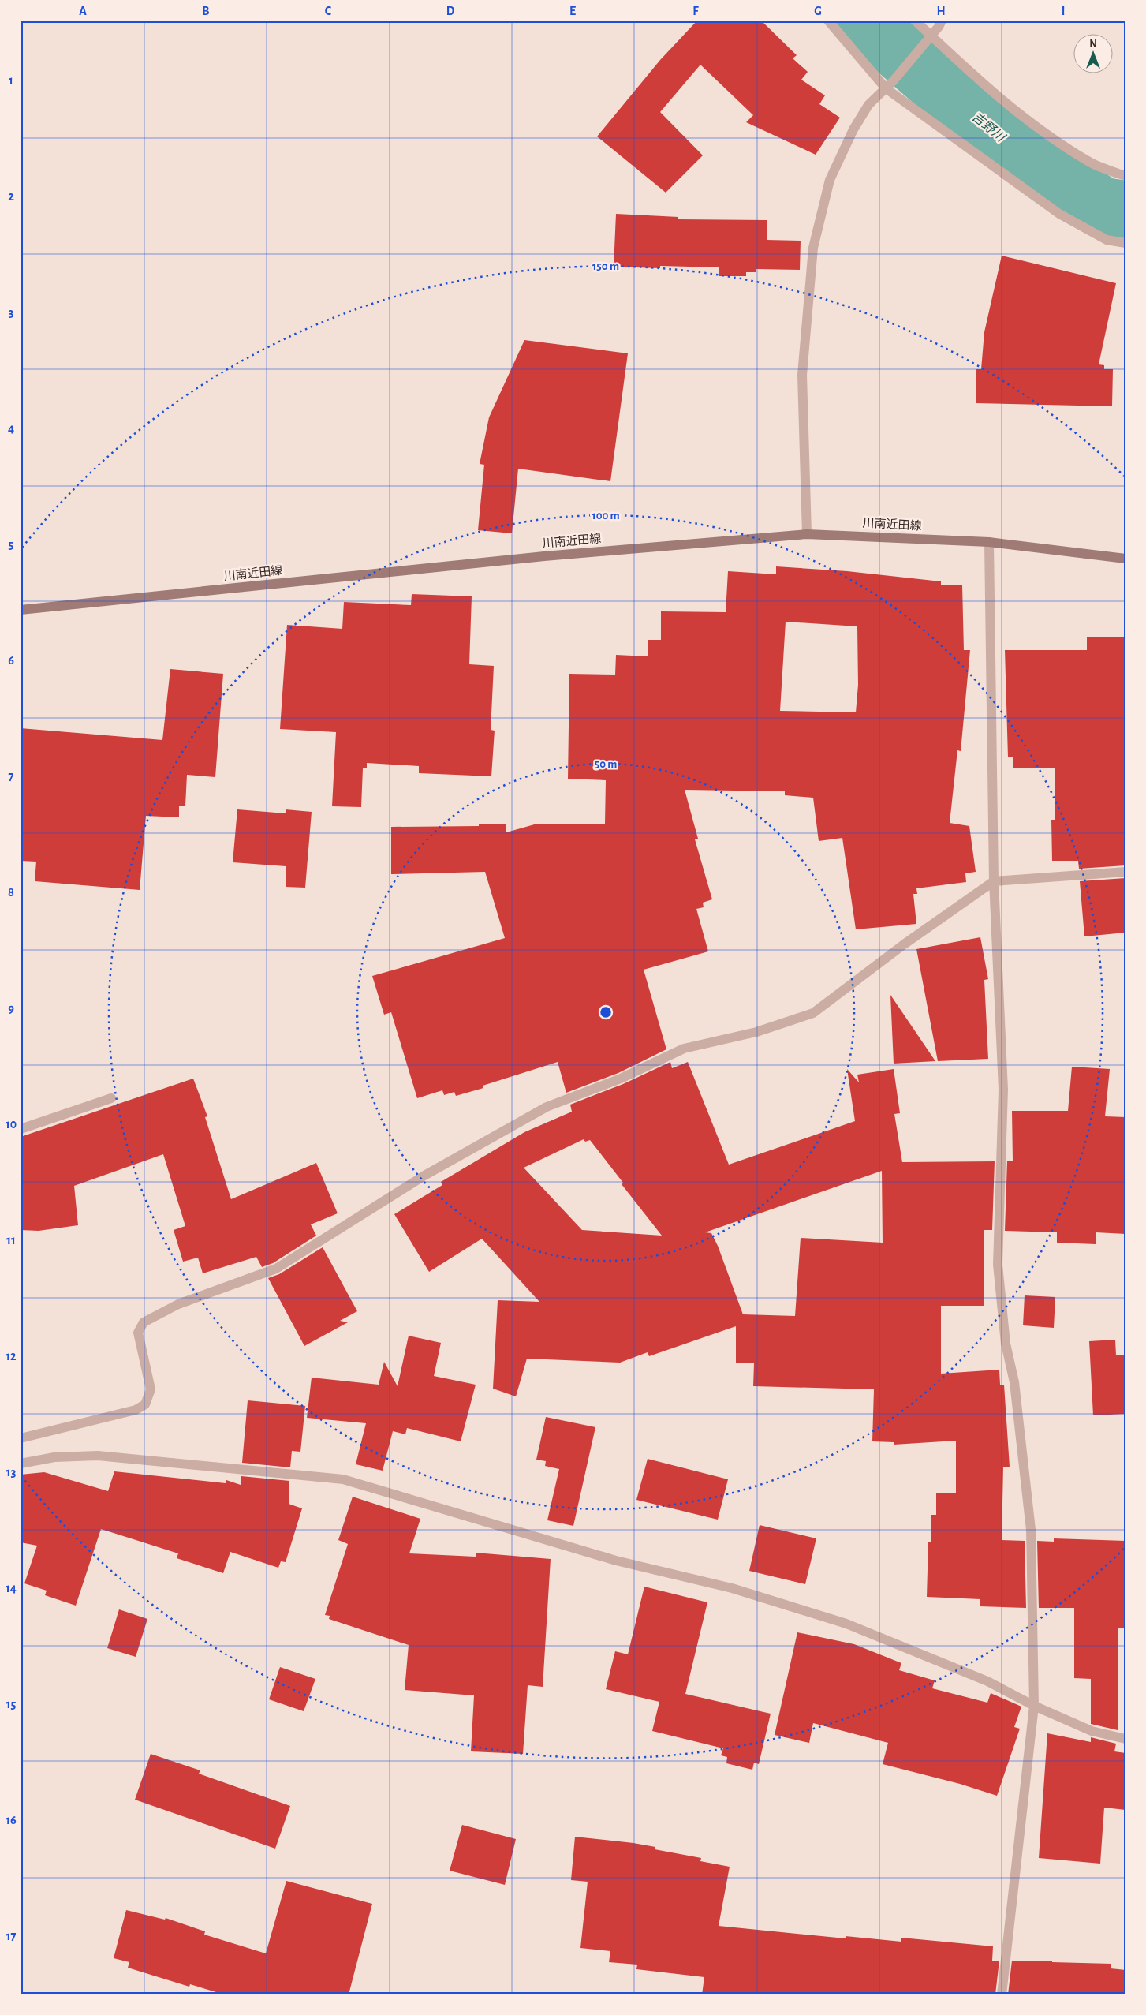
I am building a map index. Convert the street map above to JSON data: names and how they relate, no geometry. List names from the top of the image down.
{
  "streets": {
    "main road": ["川南近田線"]
  },
  "water": ["吉野川"],
  "north": "top",
  "grid": {
    "columns": [
      "A",
      "B",
      "C",
      "D",
      "E",
      "F",
      "G",
      "H",
      "I"
    ],
    "rows": [
      "1",
      "2",
      "3",
      "4",
      "5",
      "6",
      "7",
      "8",
      "9",
      "10",
      "11",
      "12",
      "13",
      "14",
      "15",
      "16",
      "17"
    ]
  },
  "rings": ["150 m", "100 m", "50 m"]
}
